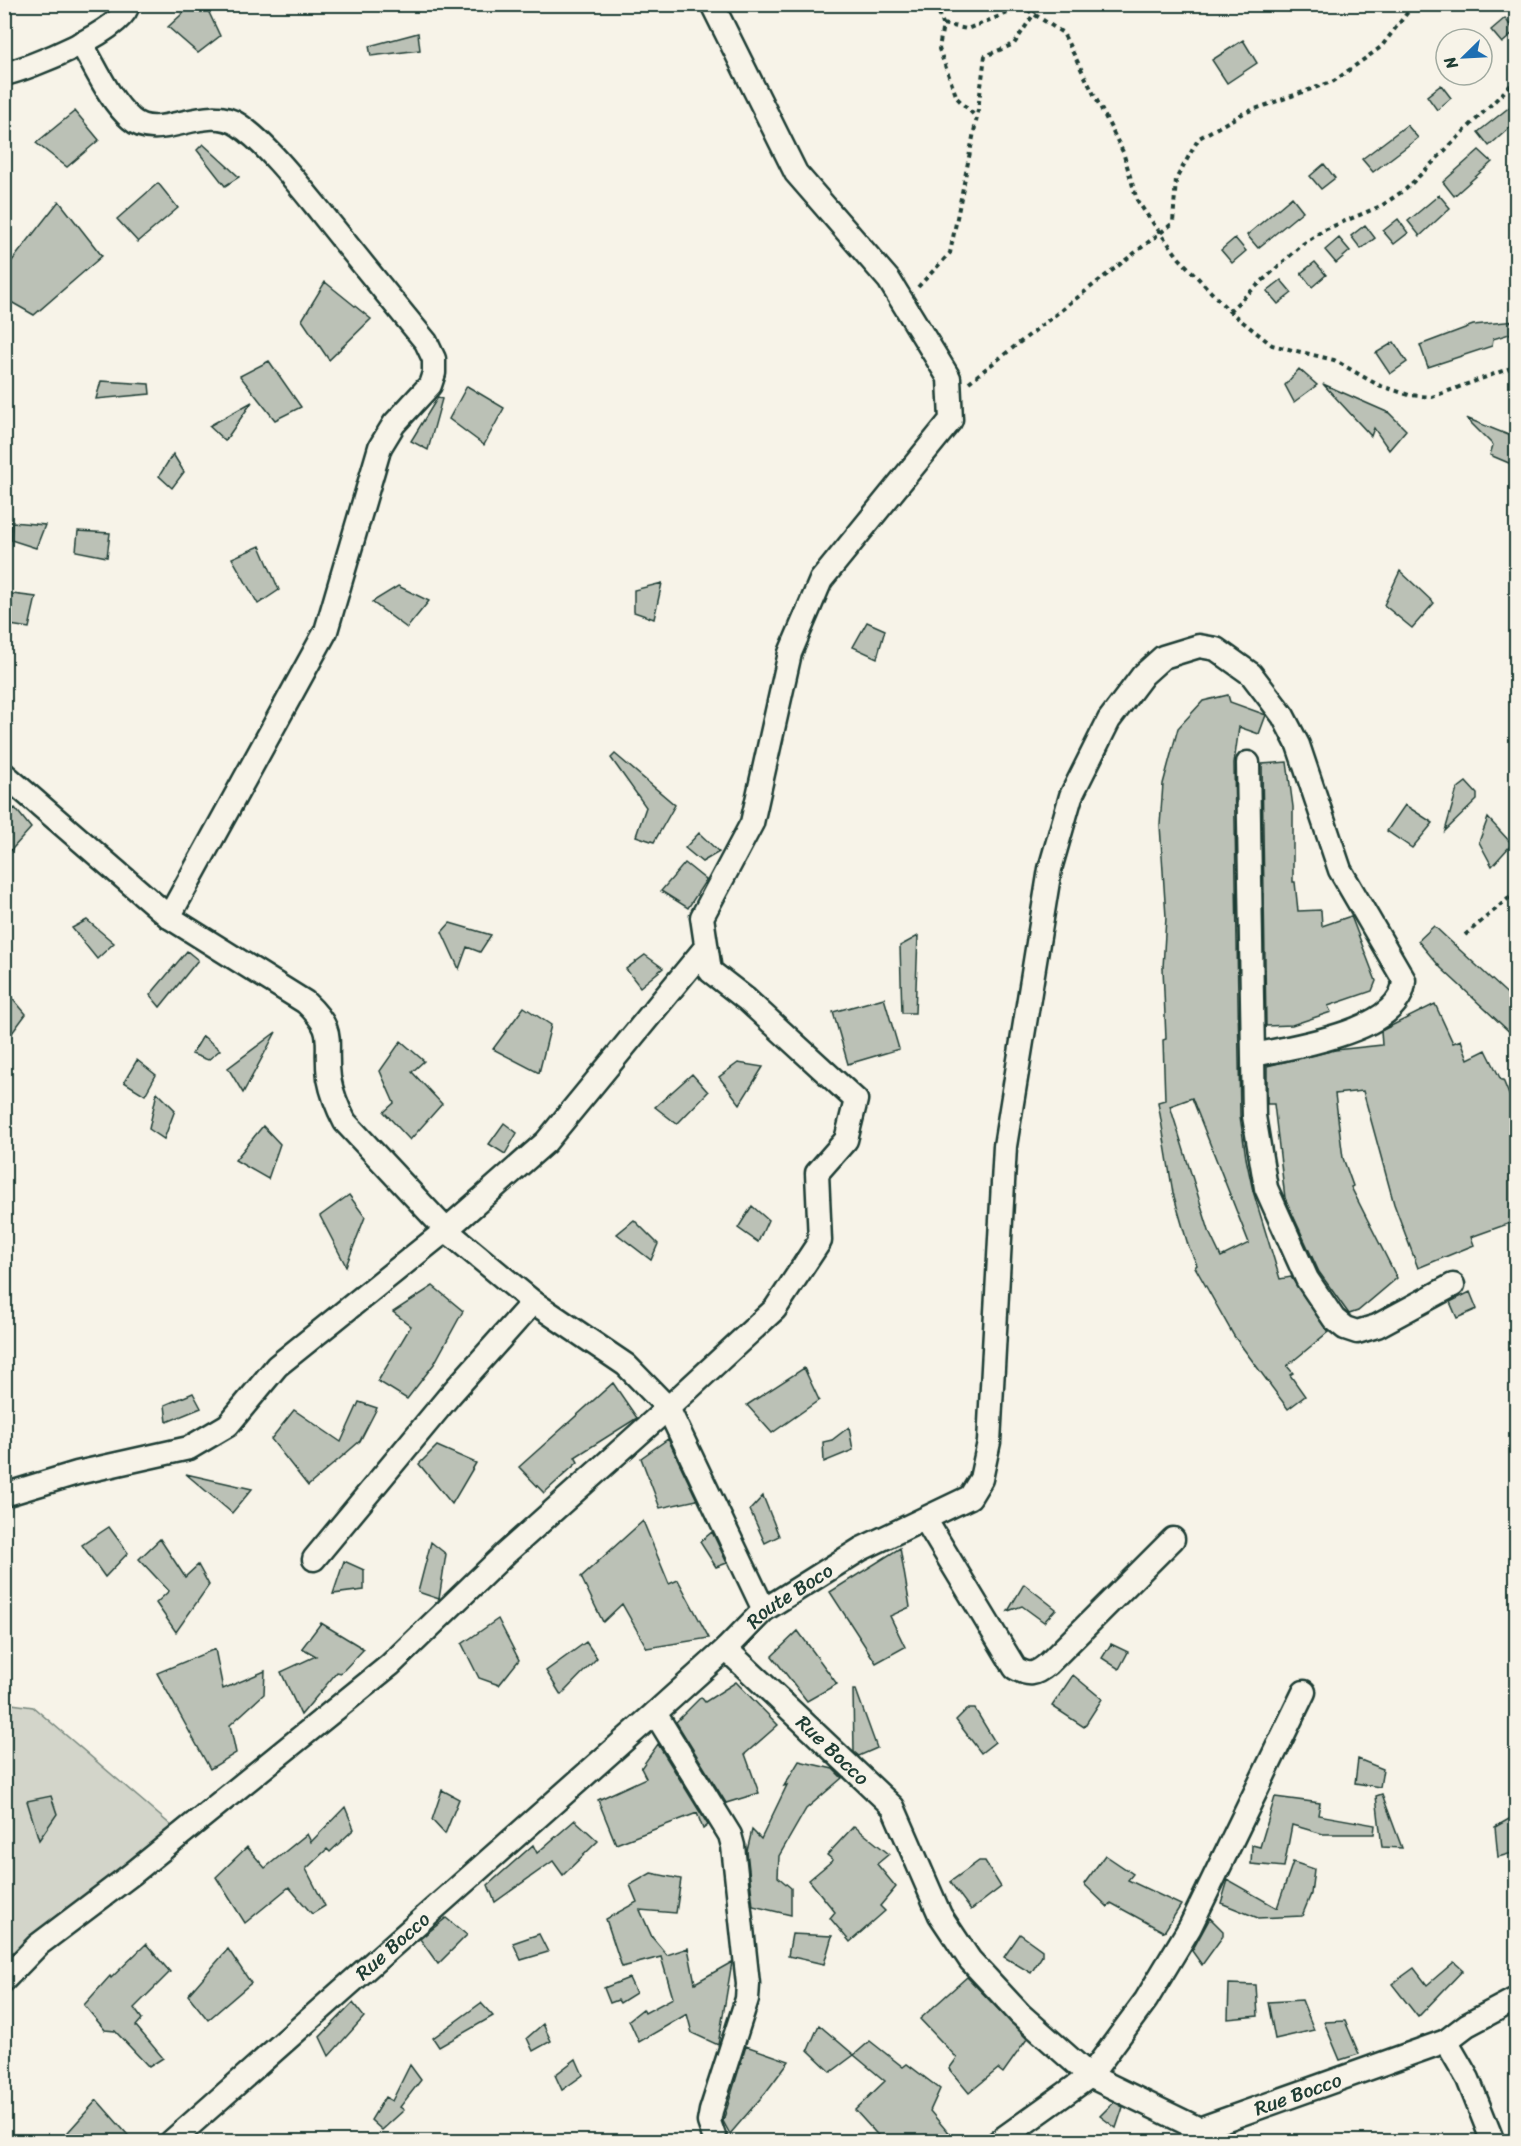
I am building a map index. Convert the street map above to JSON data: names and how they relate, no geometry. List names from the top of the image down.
{
  "streets": {
    "street": ["Route Boco", "Rue Bocco"]
  },
  "crossings": [
    ["Route Boco", "Rue Bocco"]
  ],
  "north": "bottom left"
}
